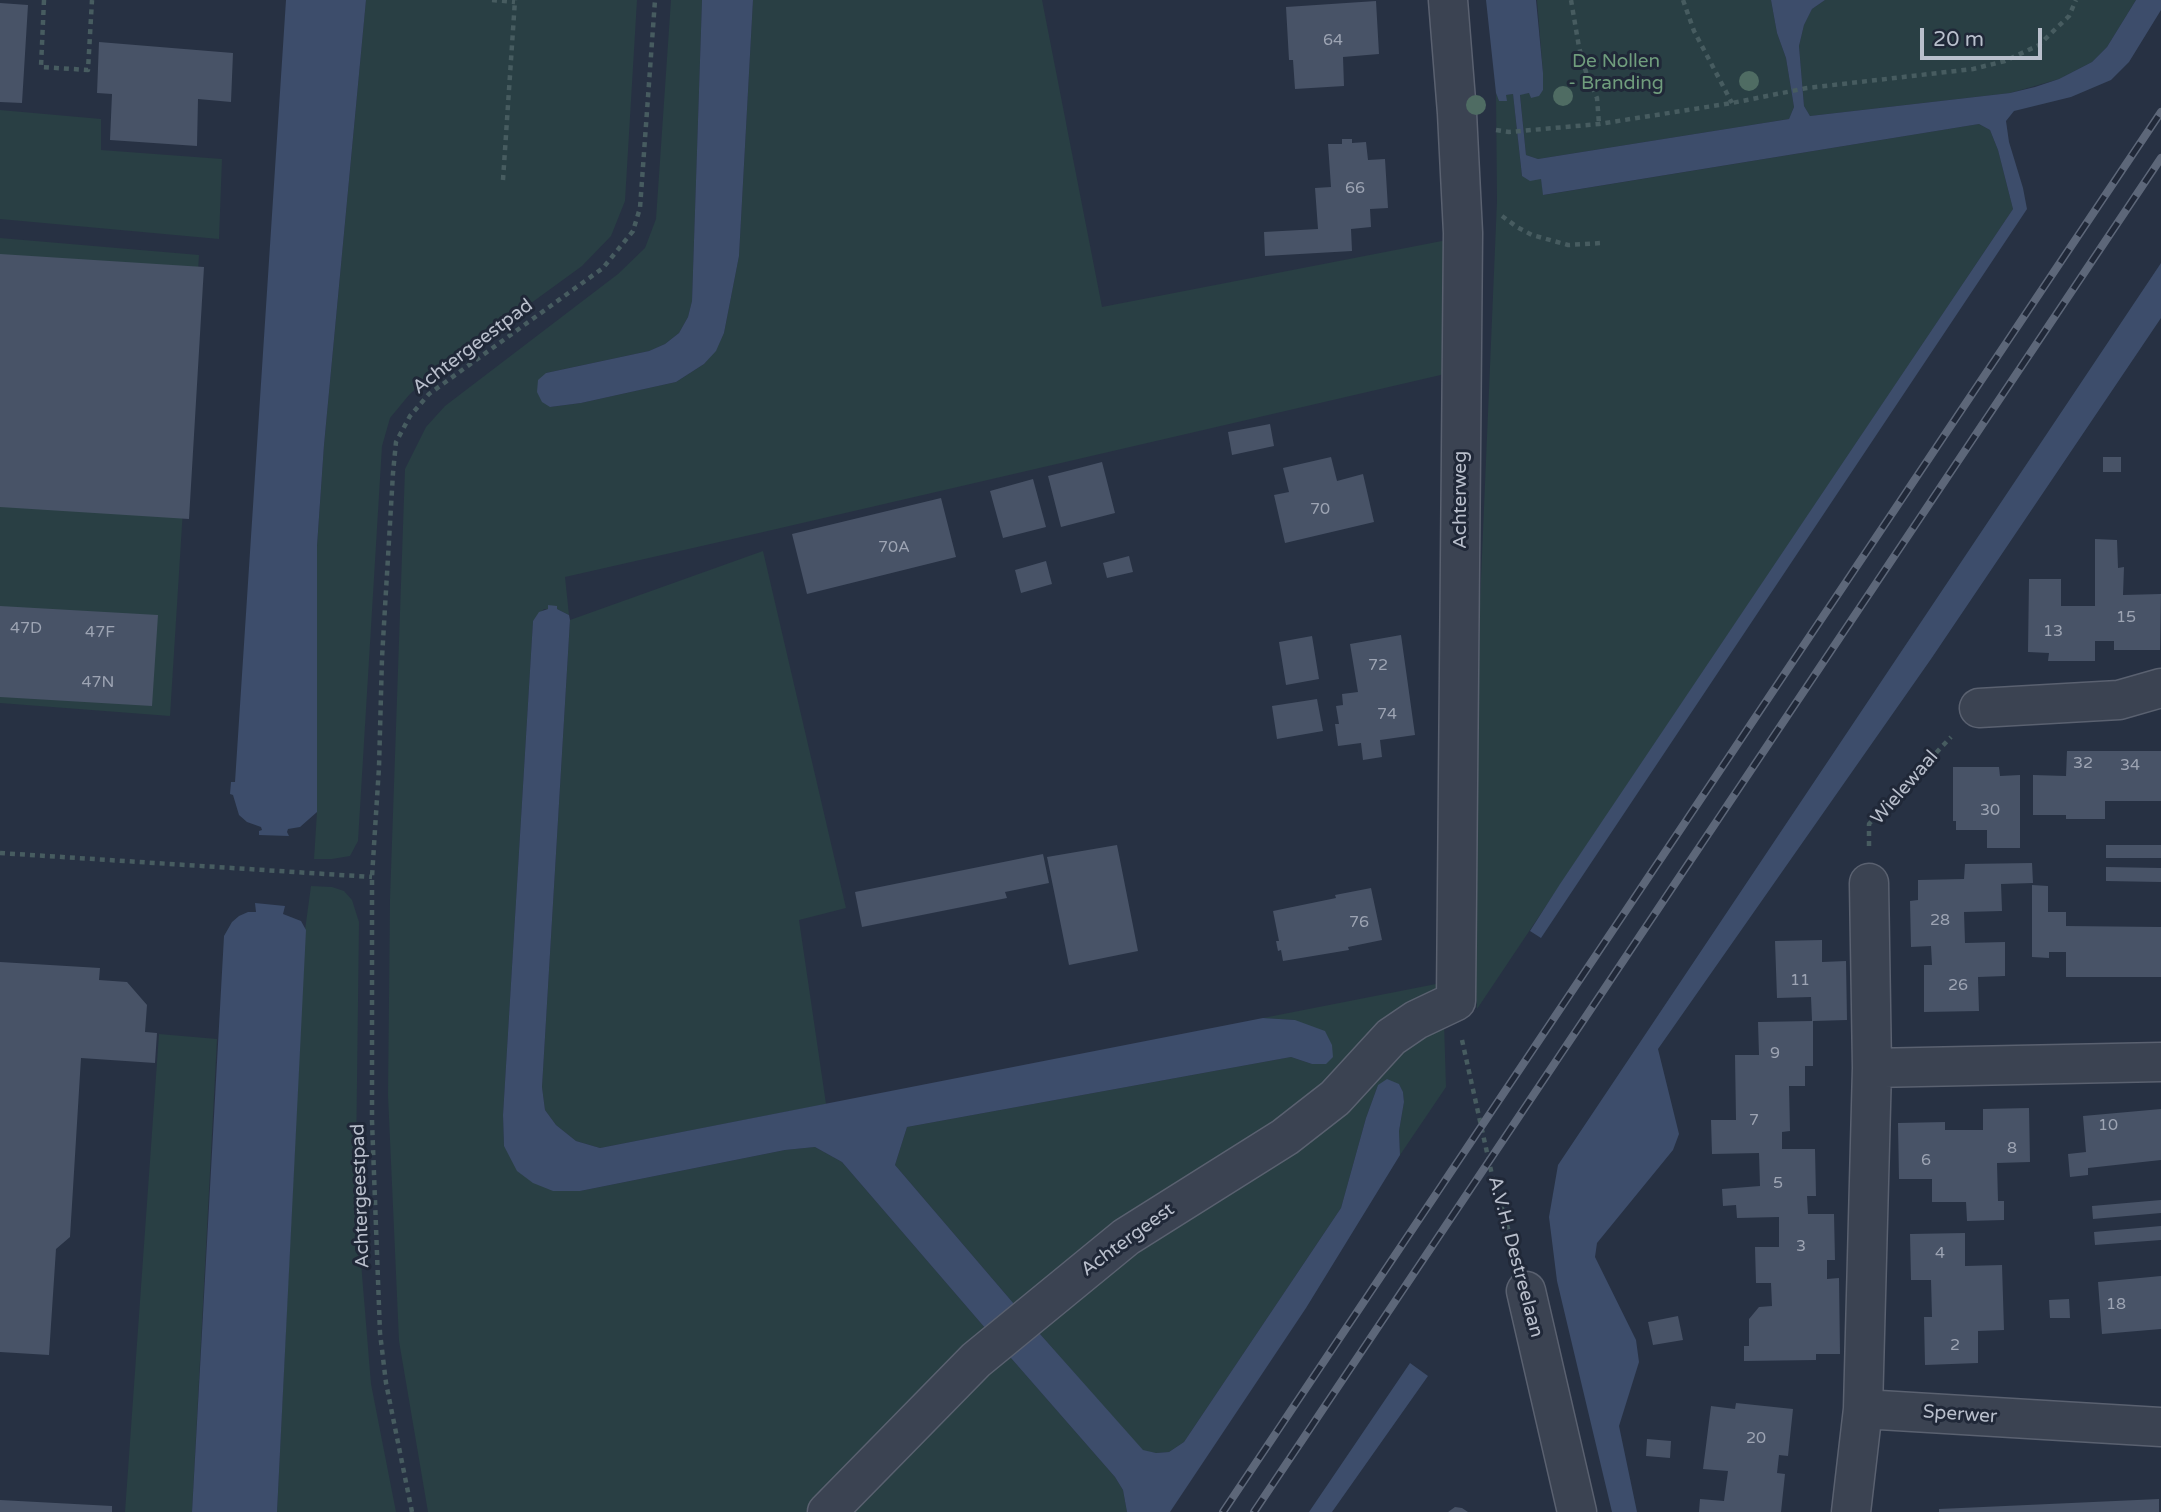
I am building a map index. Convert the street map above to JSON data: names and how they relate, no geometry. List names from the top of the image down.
{
  "streets": {
    "street": [
      "Achterweg",
      "Achtergeest",
      "A.V.H. Destreelaan",
      "Sperwer"
    ],
    "path": ["Achtergeestpad", "Wielewaal"]
  },
  "crossings": [
    ["Achterweg", "Achtergeest"],
    ["Achterweg", "A.V.H. Destreelaan"],
    ["Achtergeest", "A.V.H. Destreelaan"]
  ],
  "parks": ["De Nollen - Branding"],
  "house_numbers": [
    "64",
    "66",
    "70",
    "70A",
    "15",
    "47D",
    "13",
    "47F",
    "72",
    "47N",
    "74",
    "32",
    "34",
    "30",
    "28",
    "76",
    "11",
    "26",
    "9",
    "7",
    "10",
    "8",
    "6",
    "5",
    "3",
    "4",
    "18",
    "2",
    "20"
  ],
  "scale_bar": "20 m"
}
